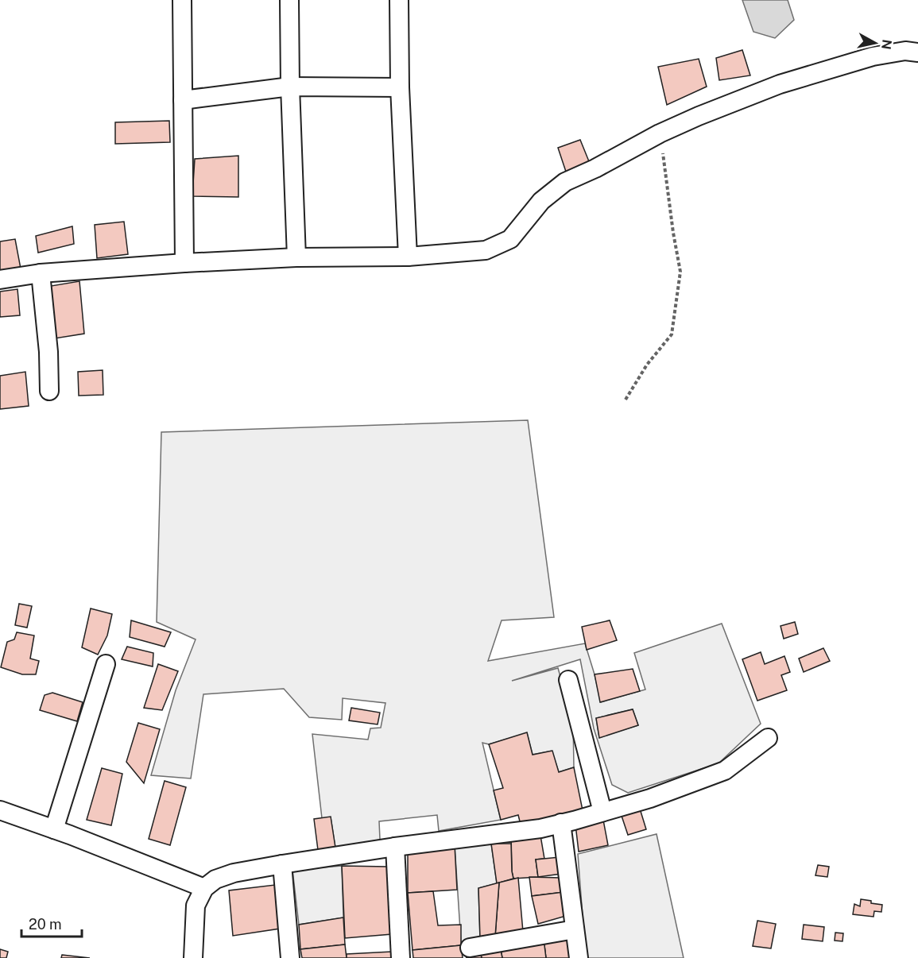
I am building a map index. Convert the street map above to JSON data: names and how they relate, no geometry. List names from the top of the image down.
{
  "scale_bar": "20 m",
  "north": "right"
}
